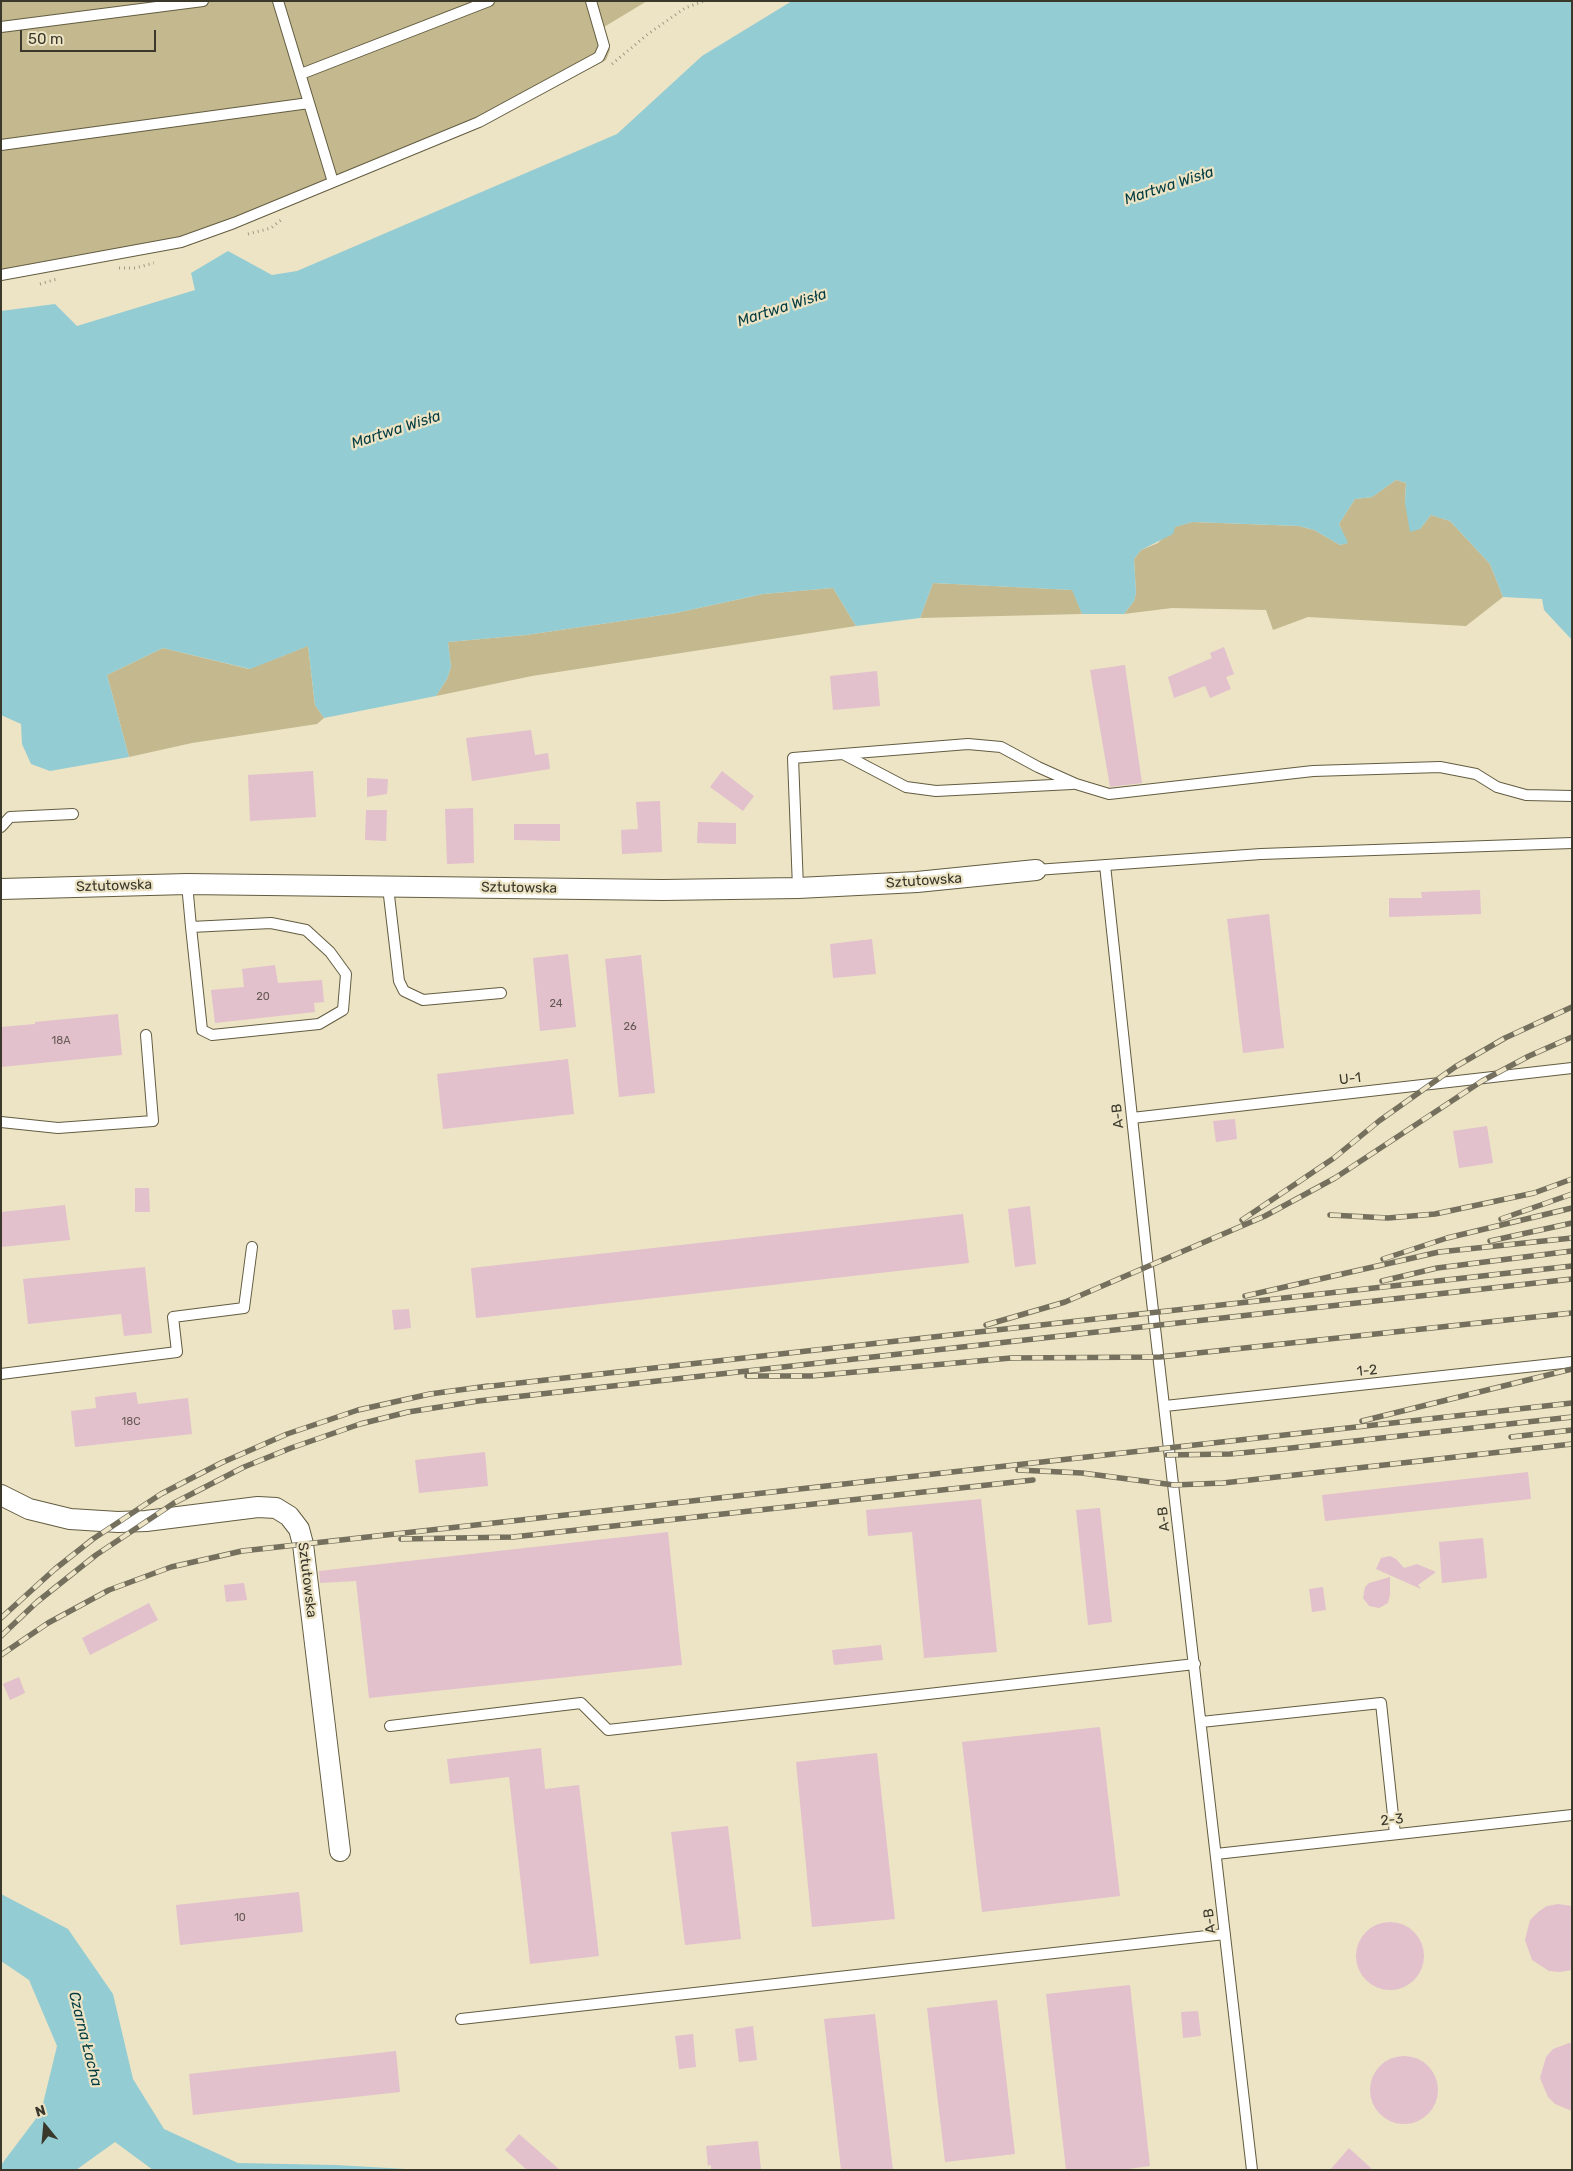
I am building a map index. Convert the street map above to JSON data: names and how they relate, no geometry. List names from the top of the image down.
{
  "streets": {
    "street": ["Sztutowska"],
    "lane": [
      "U-1",
      "A-B",
      "1-2",
      "2-3"
    ]
  },
  "crossings": [
    ["U-1", "A-B"],
    ["A-B", "1-2"],
    ["A-B", "2-3"]
  ],
  "water": ["Martwa Wisła", "Czarna Łacha"],
  "house_numbers": [
    "20",
    "24",
    "26",
    "18A",
    "18C",
    "10"
  ],
  "scale_bar": "50 m",
  "north": "top"
}
